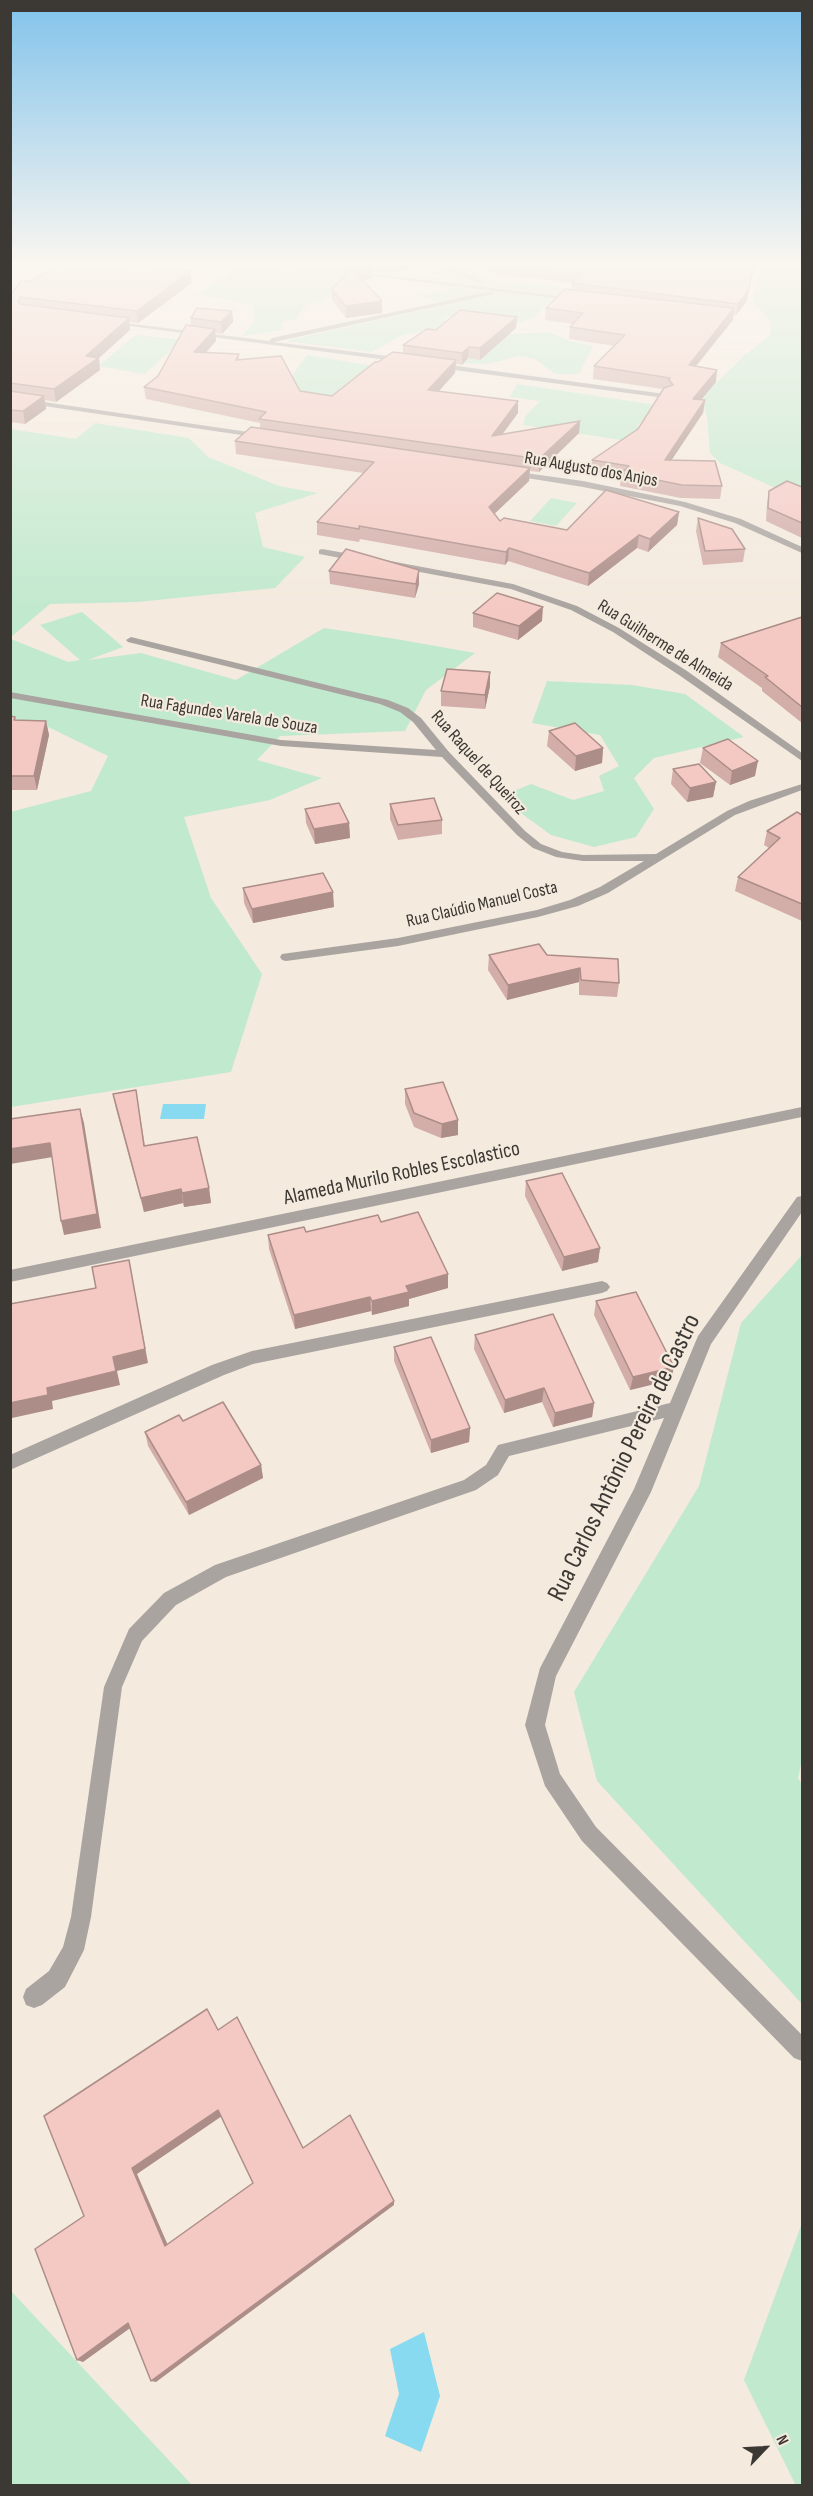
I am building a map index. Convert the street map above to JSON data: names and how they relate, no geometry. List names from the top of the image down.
{
  "streets": {
    "street": [
      "Rua Augusto dos Anjos",
      "Rua Guilherme de Almeida",
      "Rua Fagundes Varela de Souza",
      "Rua Raquel de Queiroz",
      "Rua Claúdio Manuel Costa",
      "Alameda Murilo Robles Escolastico",
      "Rua Carlos Antônio Pereira de Castro"
    ]
  },
  "crossings": [
    ["Rua Fagundes Varela de Souza", "Rua Raquel de Queiroz"],
    ["Rua Raquel de Queiroz", "Rua Claúdio Manuel Costa"]
  ],
  "north": "top right"
}
